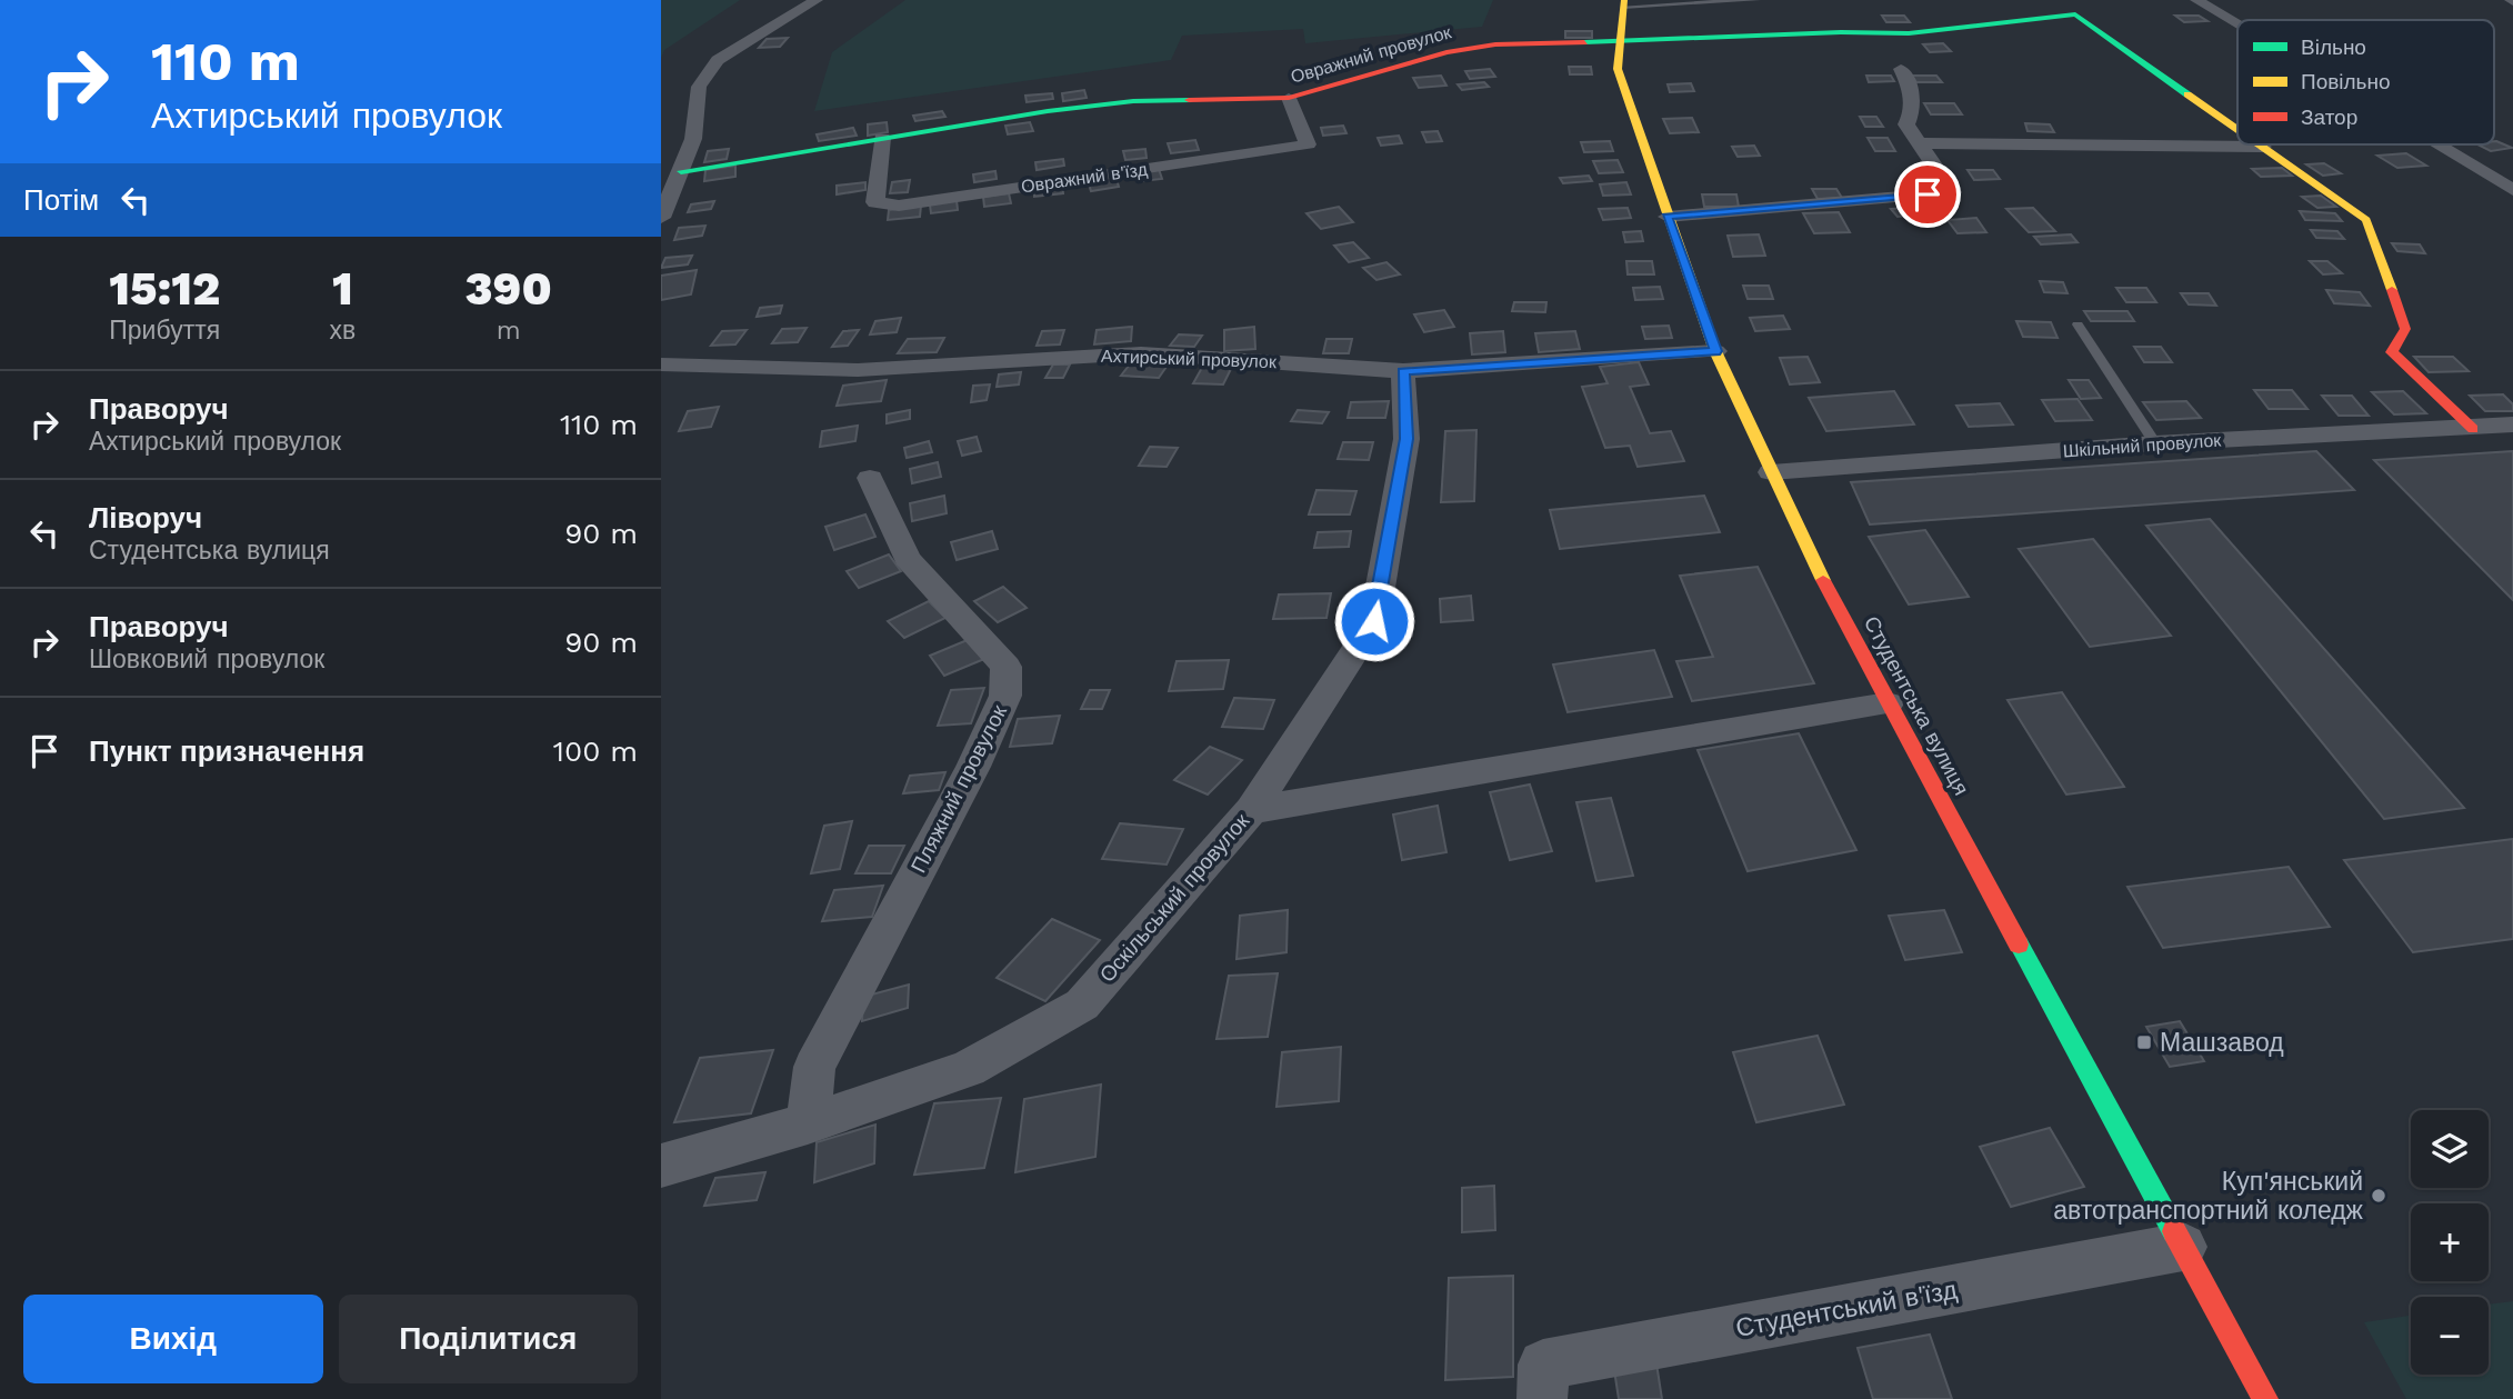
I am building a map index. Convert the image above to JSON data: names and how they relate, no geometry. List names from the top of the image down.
{
  "streets": {
    "street": [
      "Овражний провулок",
      "Овражний в'їзд",
      "Ахтирський провулок",
      "Шкільний провулок",
      "Студентська вулиця",
      "Пляжний провулок",
      "Оскільський провулок",
      "Студентський в'їзд"
    ]
  },
  "crossings": [
    ["Овражний провулок", "Овражний в'їзд"],
    ["Овражний провулок", "Студентська вулиця"],
    ["Ахтирський провулок", "Студентська вулиця"],
    ["Ахтирський провулок", "Оскільський провулок"],
    ["Шкільний провулок", "Студентська вулиця"],
    ["Студентська вулиця", "Студентський в'їзд"],
    ["Пляжний провулок", "Оскільський провулок"]
  ],
  "places": {
    "transit": ["Машзавод"],
    "other": ["Куп'янський автотранспортний коледж"]
  },
  "legend": ["Вільно", "Повільно", "Затор"],
  "page": {
    "turn": ["110 m", "Ахтирський провулок"],
    "then": "Потім",
    "eta": [
      "15:12",
      "Прибуття",
      "1",
      "хв",
      "390",
      "m"
    ],
    "list": [
      {
        "name": "Праворуч",
        "note": "Ахтирський провулок",
        "value": "110 m"
      },
      {
        "name": "Ліворуч",
        "note": "Студентська вулиця",
        "value": "90 m"
      },
      {
        "name": "Праворуч",
        "note": "Шовковий провулок",
        "value": "90 m"
      },
      {
        "name": "Пункт призначення",
        "value": "100 m"
      }
    ],
    "map_buttons": ["+", "−"],
    "buttons": ["Вихід", "Поділитися"]
  }
}
